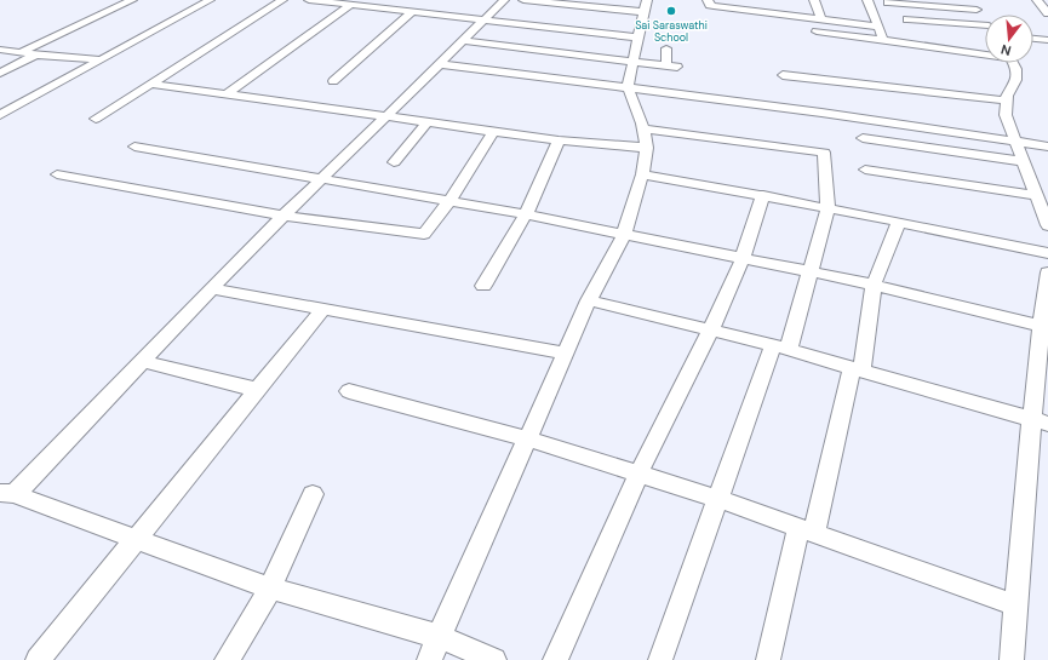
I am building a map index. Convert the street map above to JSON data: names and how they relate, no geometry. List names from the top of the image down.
{
  "places": ["Sai Saraswathi School"],
  "north": "bottom"
}
